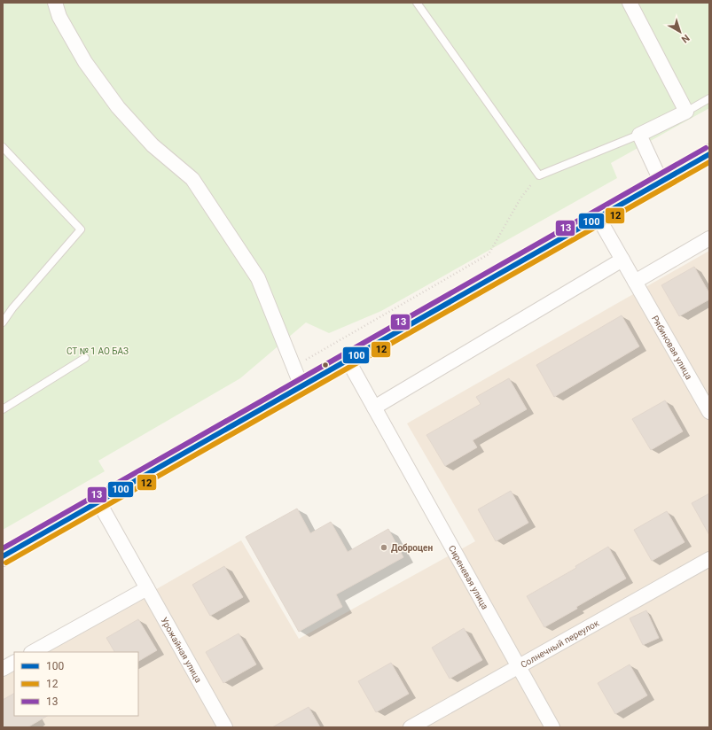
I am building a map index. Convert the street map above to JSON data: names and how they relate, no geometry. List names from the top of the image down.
{
  "streets": {
    "street": [
      "Рябиновая улица",
      "Сиреневая улица",
      "Солнечный переулок",
      "Урожайная улица"
    ]
  },
  "crossings": [
    ["Сиреневая улица", "Солнечный переулок"]
  ],
  "parks": ["СТ № 1 АО БАЗ"],
  "places": ["Доброцен"],
  "lines": ["transit line 13", "transit line 100", "transit line 12"],
  "legend": ["100", "12", "13"],
  "north": "bottom right"
}
